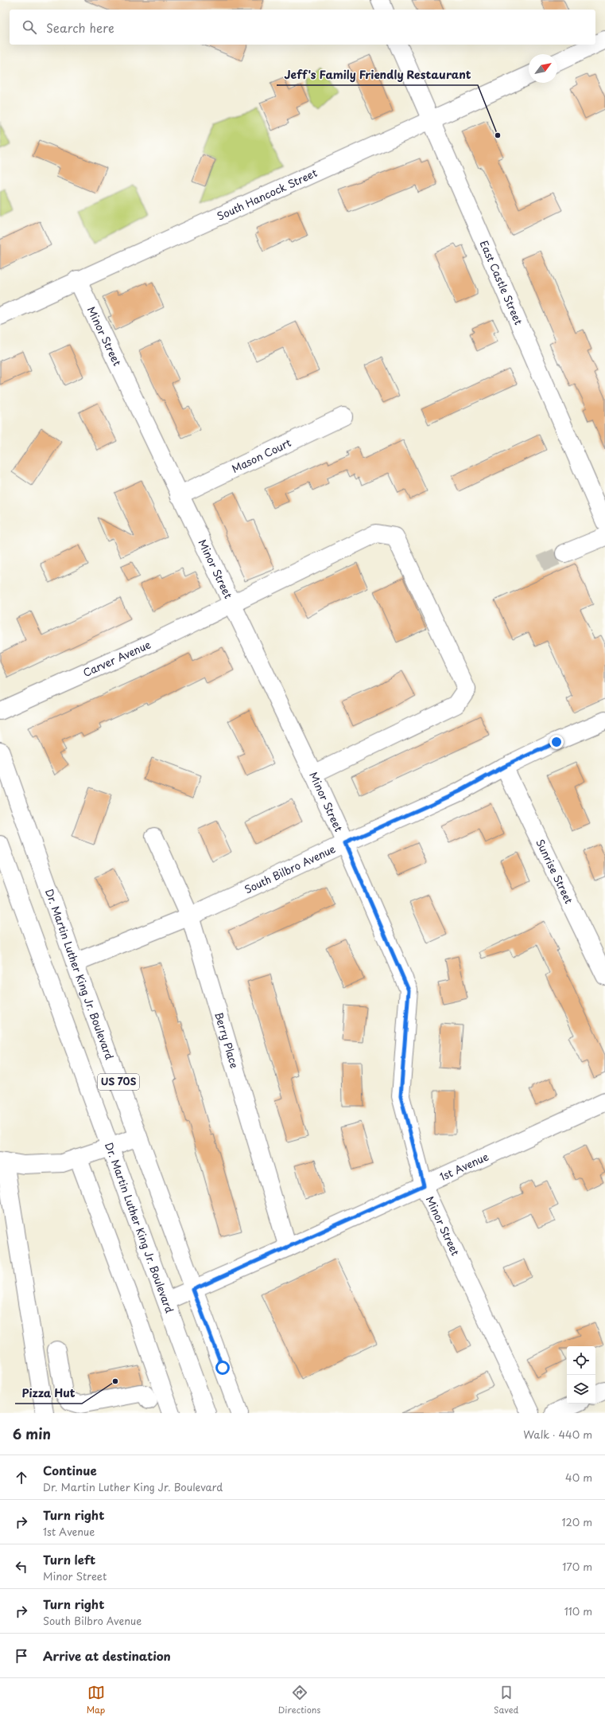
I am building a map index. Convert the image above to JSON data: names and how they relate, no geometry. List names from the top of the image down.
{
  "streets": {
    "street": [
      "South Hancock Street",
      "East Castle Street",
      "Minor Street",
      "Mason Court",
      "Carver Avenue",
      "South Bilbro Avenue",
      "Sunrise Street",
      "Dr. Martin Luther King Jr. Boulevard",
      "Berry Place",
      "US 70S",
      "1st Avenue"
    ]
  },
  "crossings": [
    ["South Hancock Street", "East Castle Street"],
    ["South Hancock Street", "Minor Street"],
    ["Minor Street", "Mason Court"],
    ["Minor Street", "Carver Avenue"],
    ["Minor Street", "South Bilbro Avenue"],
    ["Minor Street", "1st Avenue"],
    ["South Bilbro Avenue", "Sunrise Street"],
    ["South Bilbro Avenue", "Dr. Martin Luther King Jr. Boulevard"],
    ["South Bilbro Avenue", "Berry Place"],
    ["Dr. Martin Luther King Jr. Boulevard", "1st Avenue"],
    ["Berry Place", "1st Avenue"]
  ],
  "places": ["Jeff's Family Friendly Restaurant", "Pizza Hut"],
  "north": "top right",
  "page": {
    "search": "Search here",
    "heading": ["6 min", "Walk · 440 m"],
    "list": [
      ["Continue", "Dr. Martin Luther King Jr. Boulevard", "40 m"],
      ["Turn right", "1st Avenue", "120 m"],
      ["Turn left", "Minor Street", "170 m"],
      ["Turn right", "South Bilbro Avenue", "110 m"],
      "Arrive at destination"
    ],
    "nav": ["Map", "Directions", "Saved"]
  }
}
